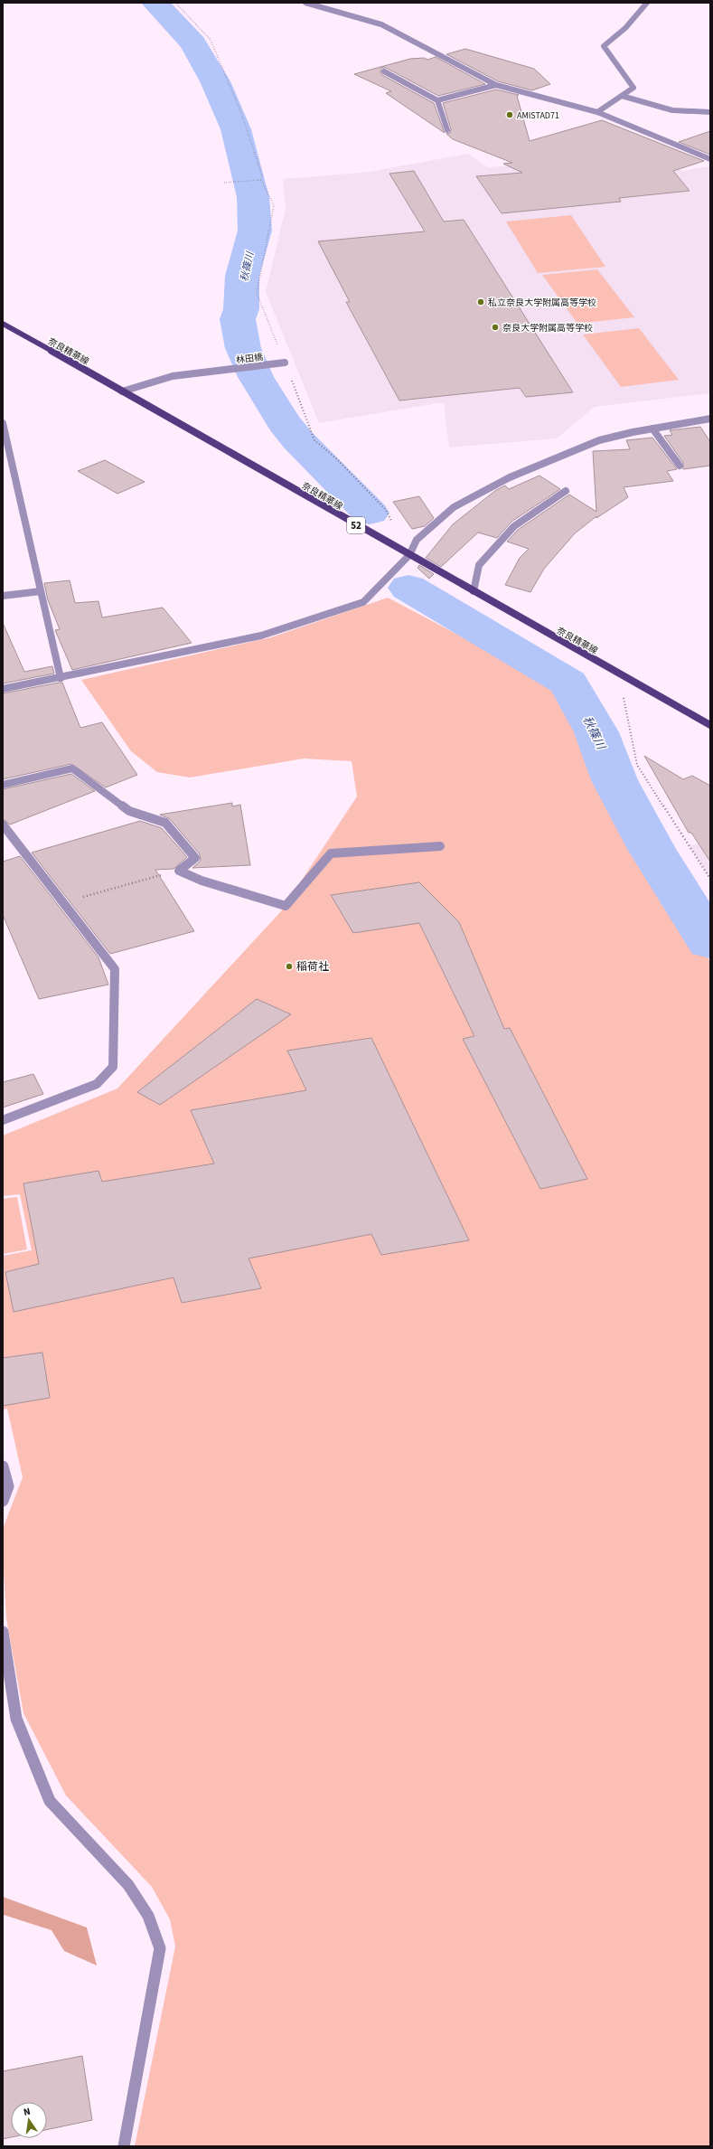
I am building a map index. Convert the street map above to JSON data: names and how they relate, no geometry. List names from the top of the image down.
{
  "streets": {
    "main road": ["奈良精華線", "52"],
    "street": ["林田橋"]
  },
  "crossings": [
    ["奈良精華線", "林田橋"]
  ],
  "water": ["秋篠川"],
  "places": [
    "AMISTAD71",
    "私立奈良大学附属高等学校",
    "奈良大学附属高等学校",
    "稲荷社"
  ],
  "north": "top"
}
